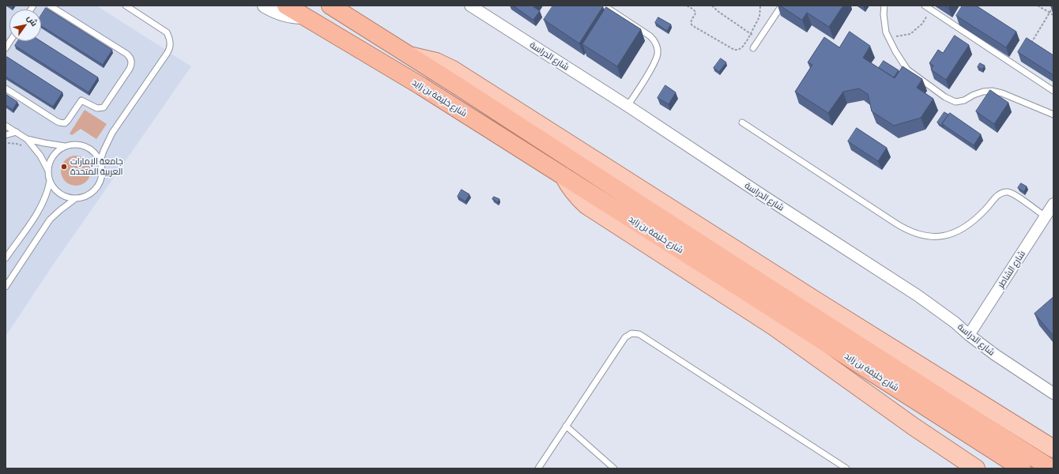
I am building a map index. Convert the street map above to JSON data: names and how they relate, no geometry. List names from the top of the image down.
{
  "streets": {
    "highway": ["شارع خليفة بن زايد"],
    "street": ["شارع الدراسة", "شارع الشاطر"]
  },
  "crossings": [
    ["شارع الدراسة", "شارع الشاطر"]
  ],
  "places": ["جامعة الإمارات العربية المتحدة"],
  "north": "top right"
}
